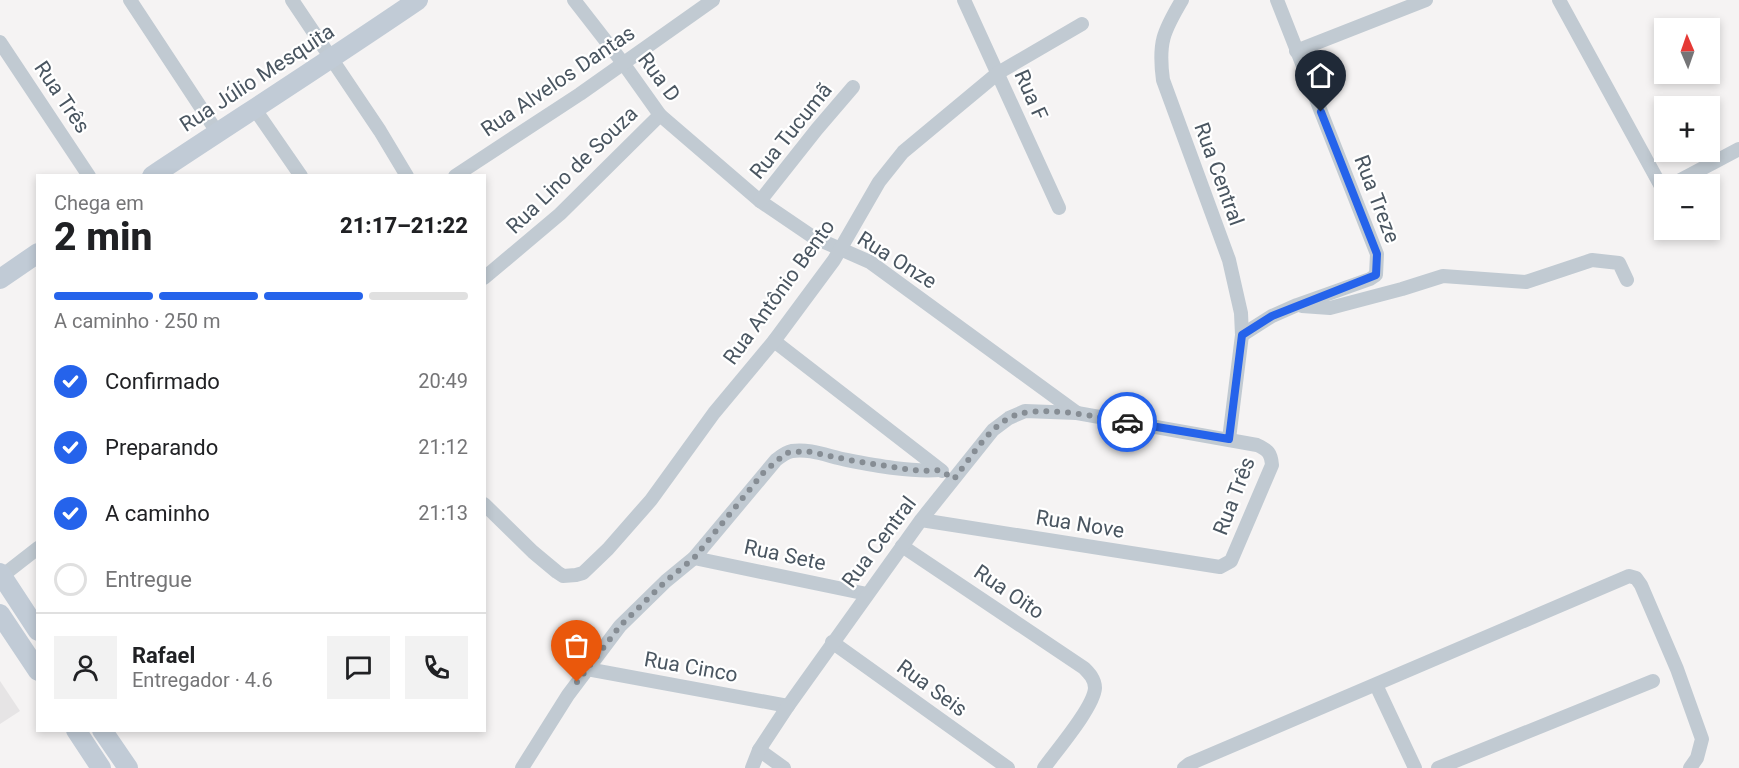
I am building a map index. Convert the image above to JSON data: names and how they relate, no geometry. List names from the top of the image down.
{
  "streets": {
    "street": [
      "Rua D",
      "Rua Júlio Mesquita",
      "Rua Alvelos Dantas",
      "Rua F",
      "Rua Três",
      "Rua Tucumã",
      "Rua Lino de Souza",
      "Rua Central",
      "Rua Treze",
      "Rua Onze",
      "Rua Antônio Bento",
      "Rua Nove",
      "Rua Sete",
      "Rua Oito",
      "Rua Cinco",
      "Rua Seis"
    ]
  },
  "crossings": [
    ["Rua D", "Rua Alvelos Dantas"],
    ["Rua D", "Rua Lino de Souza"],
    ["Rua D", "Rua Onze"],
    ["Rua F", "Rua Antônio Bento"],
    ["Rua Três", "Rua Central"],
    ["Rua Três", "Rua Nove"],
    ["Rua Tucumã", "Rua Onze"],
    ["Rua Central", "Rua Treze"],
    ["Rua Central", "Rua Onze"],
    ["Rua Central", "Rua Nove"],
    ["Rua Central", "Rua Sete"],
    ["Rua Central", "Rua Oito"],
    ["Rua Central", "Rua Cinco"],
    ["Rua Central", "Rua Seis"],
    ["Rua Onze", "Rua Antônio Bento"]
  ],
  "north": "top",
  "page": {
    "map_buttons": ["+", "−"],
    "heading": ["2 min", "Chega em", "21:17–21:22"],
    "panel": ["Rafael", "Entregador · 4.6"],
    "bar": "A caminho · 250 m",
    "list": [
      ["Confirmado", "20:49"],
      ["Preparando", "21:12"],
      ["A caminho", "21:13"],
      "Entregue"
    ]
  }
}
